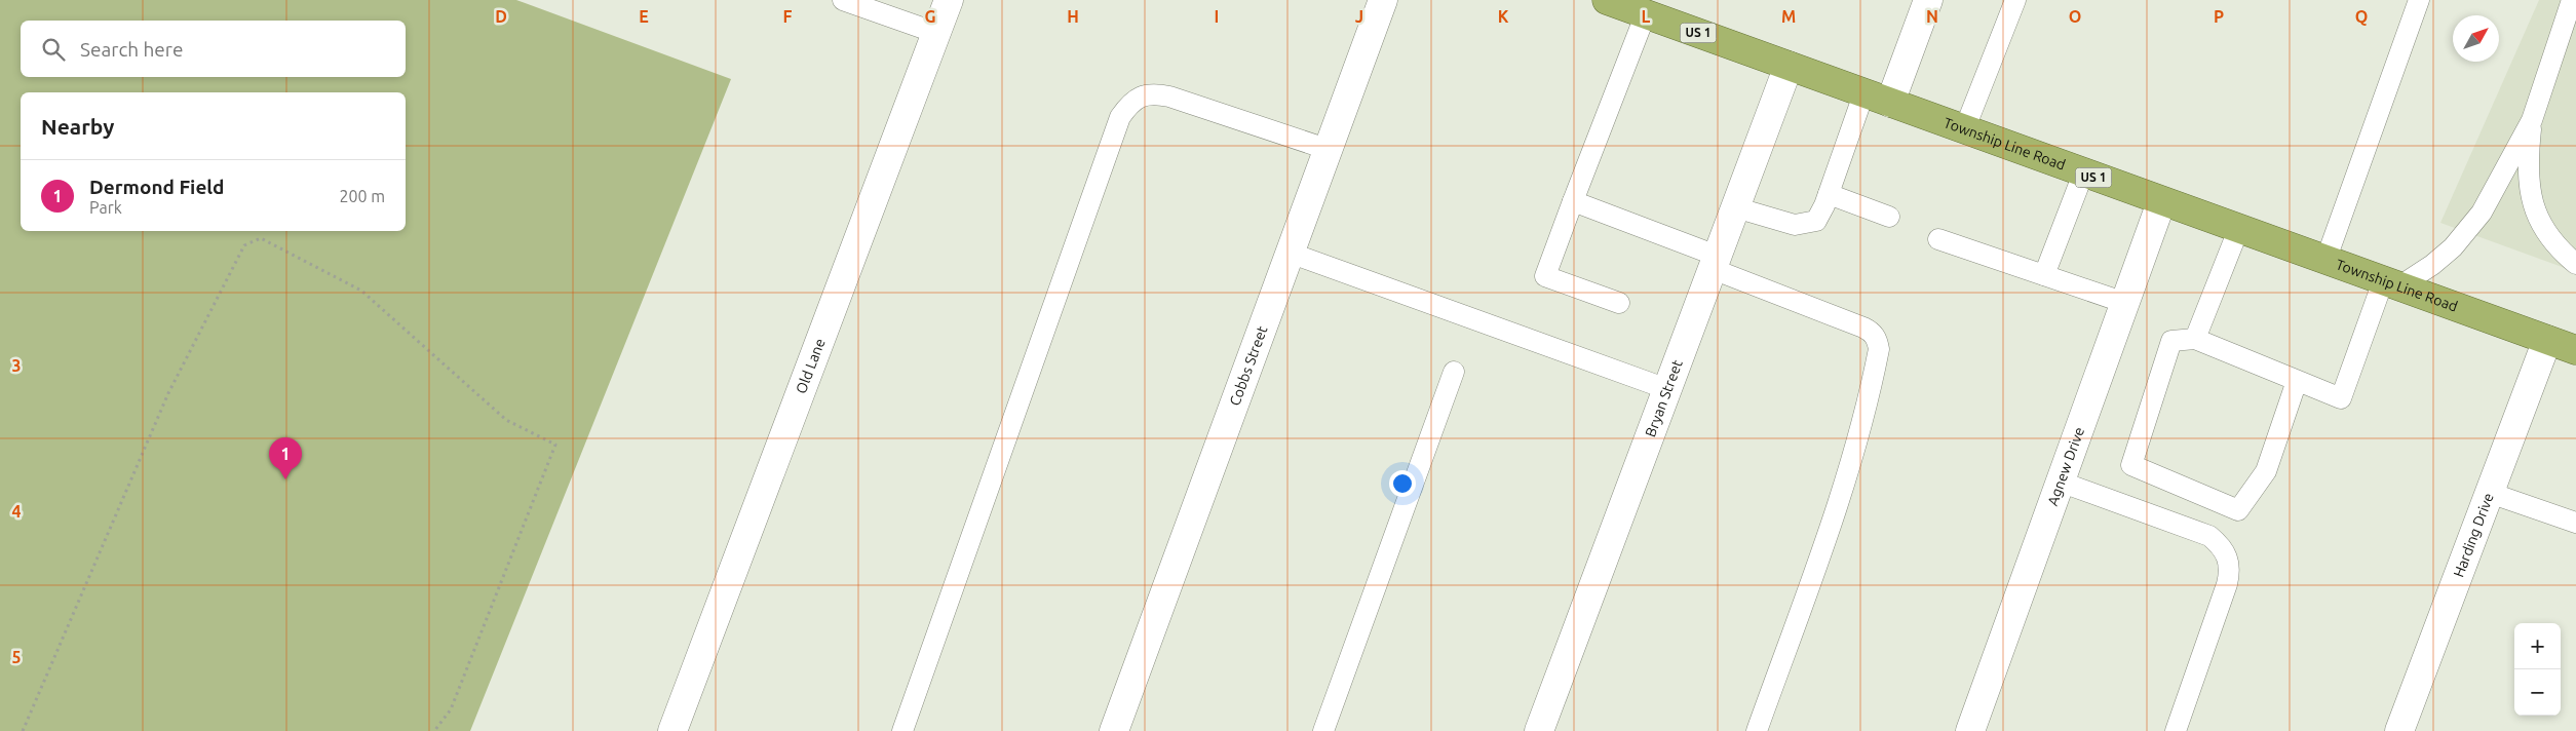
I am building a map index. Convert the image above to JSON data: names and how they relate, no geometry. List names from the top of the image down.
{
  "streets": {
    "highway": ["US 1", "Township Line Road"],
    "street": [
      "Old Lane",
      "Cobbs Street",
      "Bryan Street",
      "Agnew Drive",
      "Harding Drive"
    ]
  },
  "crossings": [
    ["Township Line Road", "Bryan Street"],
    ["Township Line Road", "Agnew Drive"],
    ["Township Line Road", "Harding Drive"]
  ],
  "north": "top right",
  "page": {
    "search": "Search here",
    "heading": "Nearby",
    "list": [
      {
        "mark": "1",
        "name": "Dermond Field",
        "note": "Park",
        "value": "200 m"
      }
    ],
    "pins": "1",
    "map_buttons": ["+", "−"]
  },
  "grid": {
    "columns": [
      "D",
      "E",
      "F",
      "G",
      "H",
      "I",
      "J",
      "K",
      "L",
      "M",
      "N",
      "O",
      "P",
      "Q"
    ],
    "rows": ["3", "4", "5"]
  }
}
